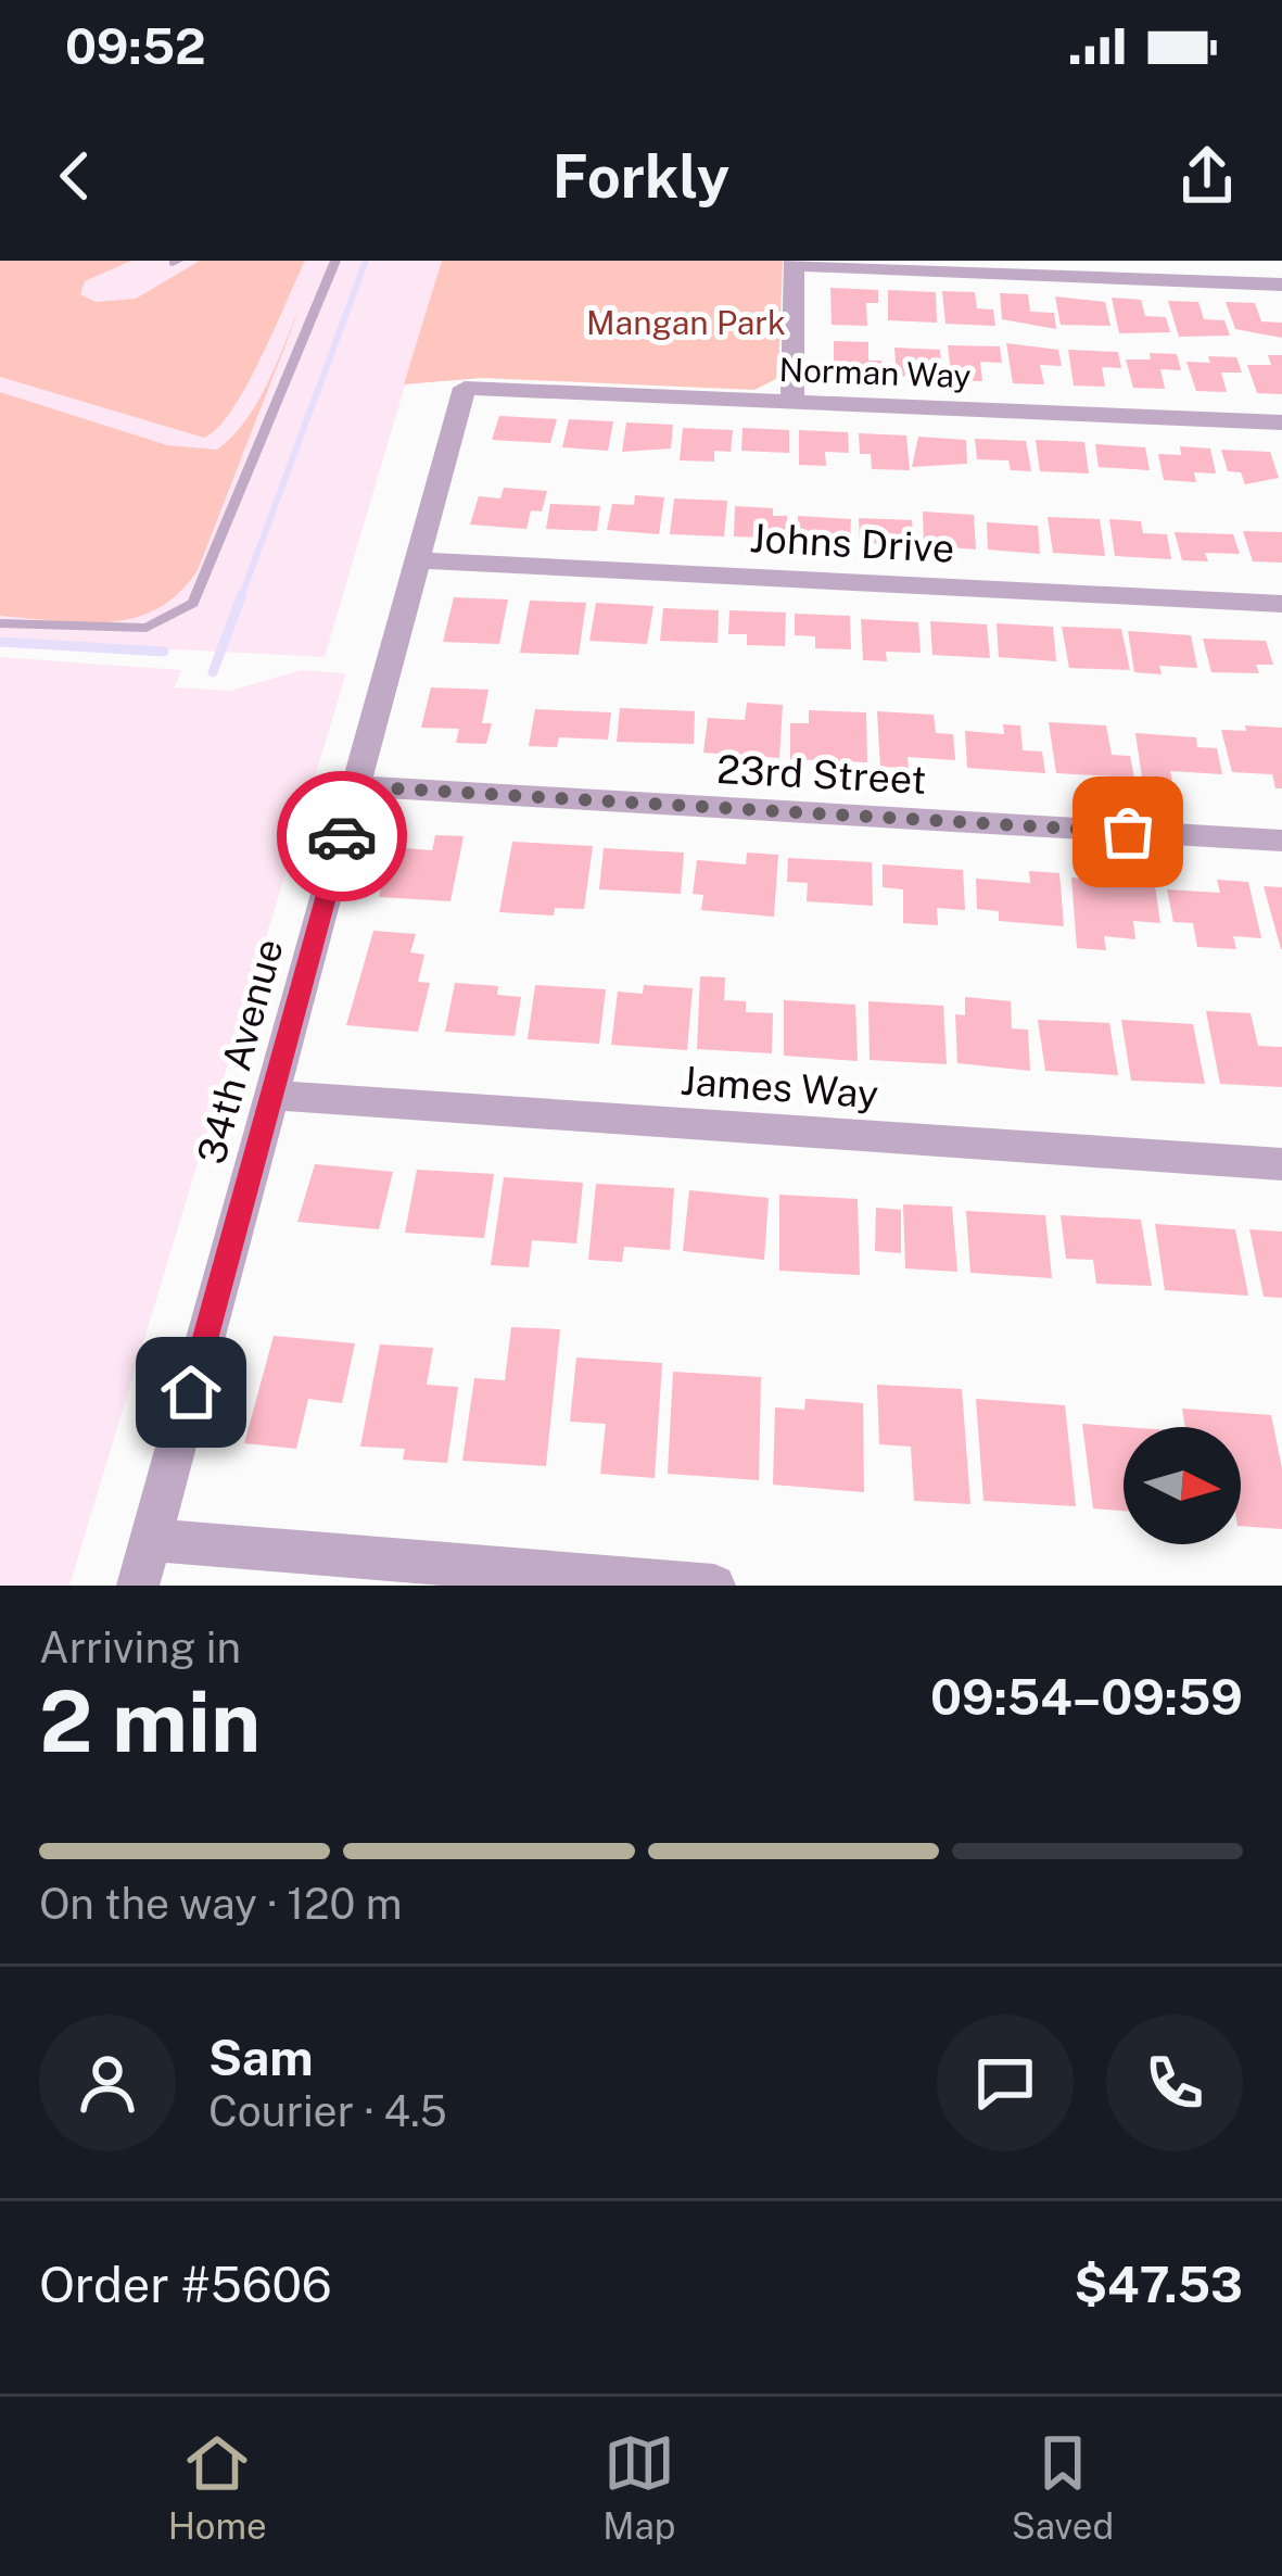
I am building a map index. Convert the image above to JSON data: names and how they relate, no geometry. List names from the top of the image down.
{
  "streets": {
    "street": [
      "Norman Way",
      "Johns Drive",
      "23rd Street",
      "34th Avenue",
      "James Way"
    ]
  },
  "crossings": [
    ["Norman Way", "34th Avenue"],
    ["Johns Drive", "34th Avenue"],
    ["23rd Street", "34th Avenue"],
    ["34th Avenue", "James Way"]
  ],
  "parks": ["Mangan Park"],
  "north": "right",
  "page": {
    "status": "09:52",
    "header": "Forkly",
    "heading": ["2 min", "Arriving in", "09:54–09:59"],
    "panel": [
      "Sam",
      "Courier · 4.5",
      "Order #5606",
      "$47.53"
    ],
    "bar": "On the way · 120 m",
    "tabs": ["Home", "Map", "Saved"]
  }
}
